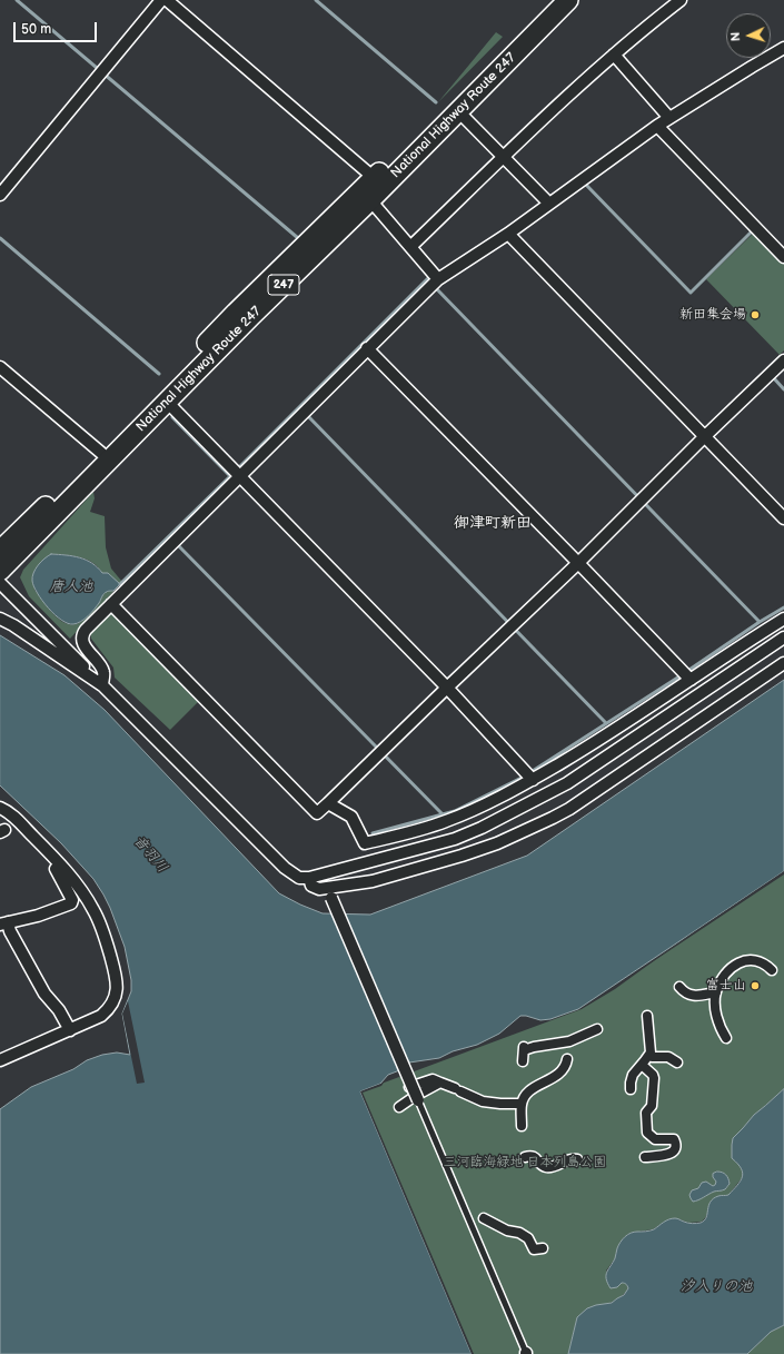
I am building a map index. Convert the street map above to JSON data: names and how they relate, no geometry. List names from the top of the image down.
{
  "streets": {
    "highway": ["National Highway Route 247", "247"]
  },
  "districts": ["御津町新田"],
  "water": ["唐人池", "音羽川", "汐入りの池"],
  "parks": ["三河臨海緑地 日本列島公園"],
  "places": ["新田集会場", "富士山"],
  "scale_bar": "50 m",
  "north": "left"
}
